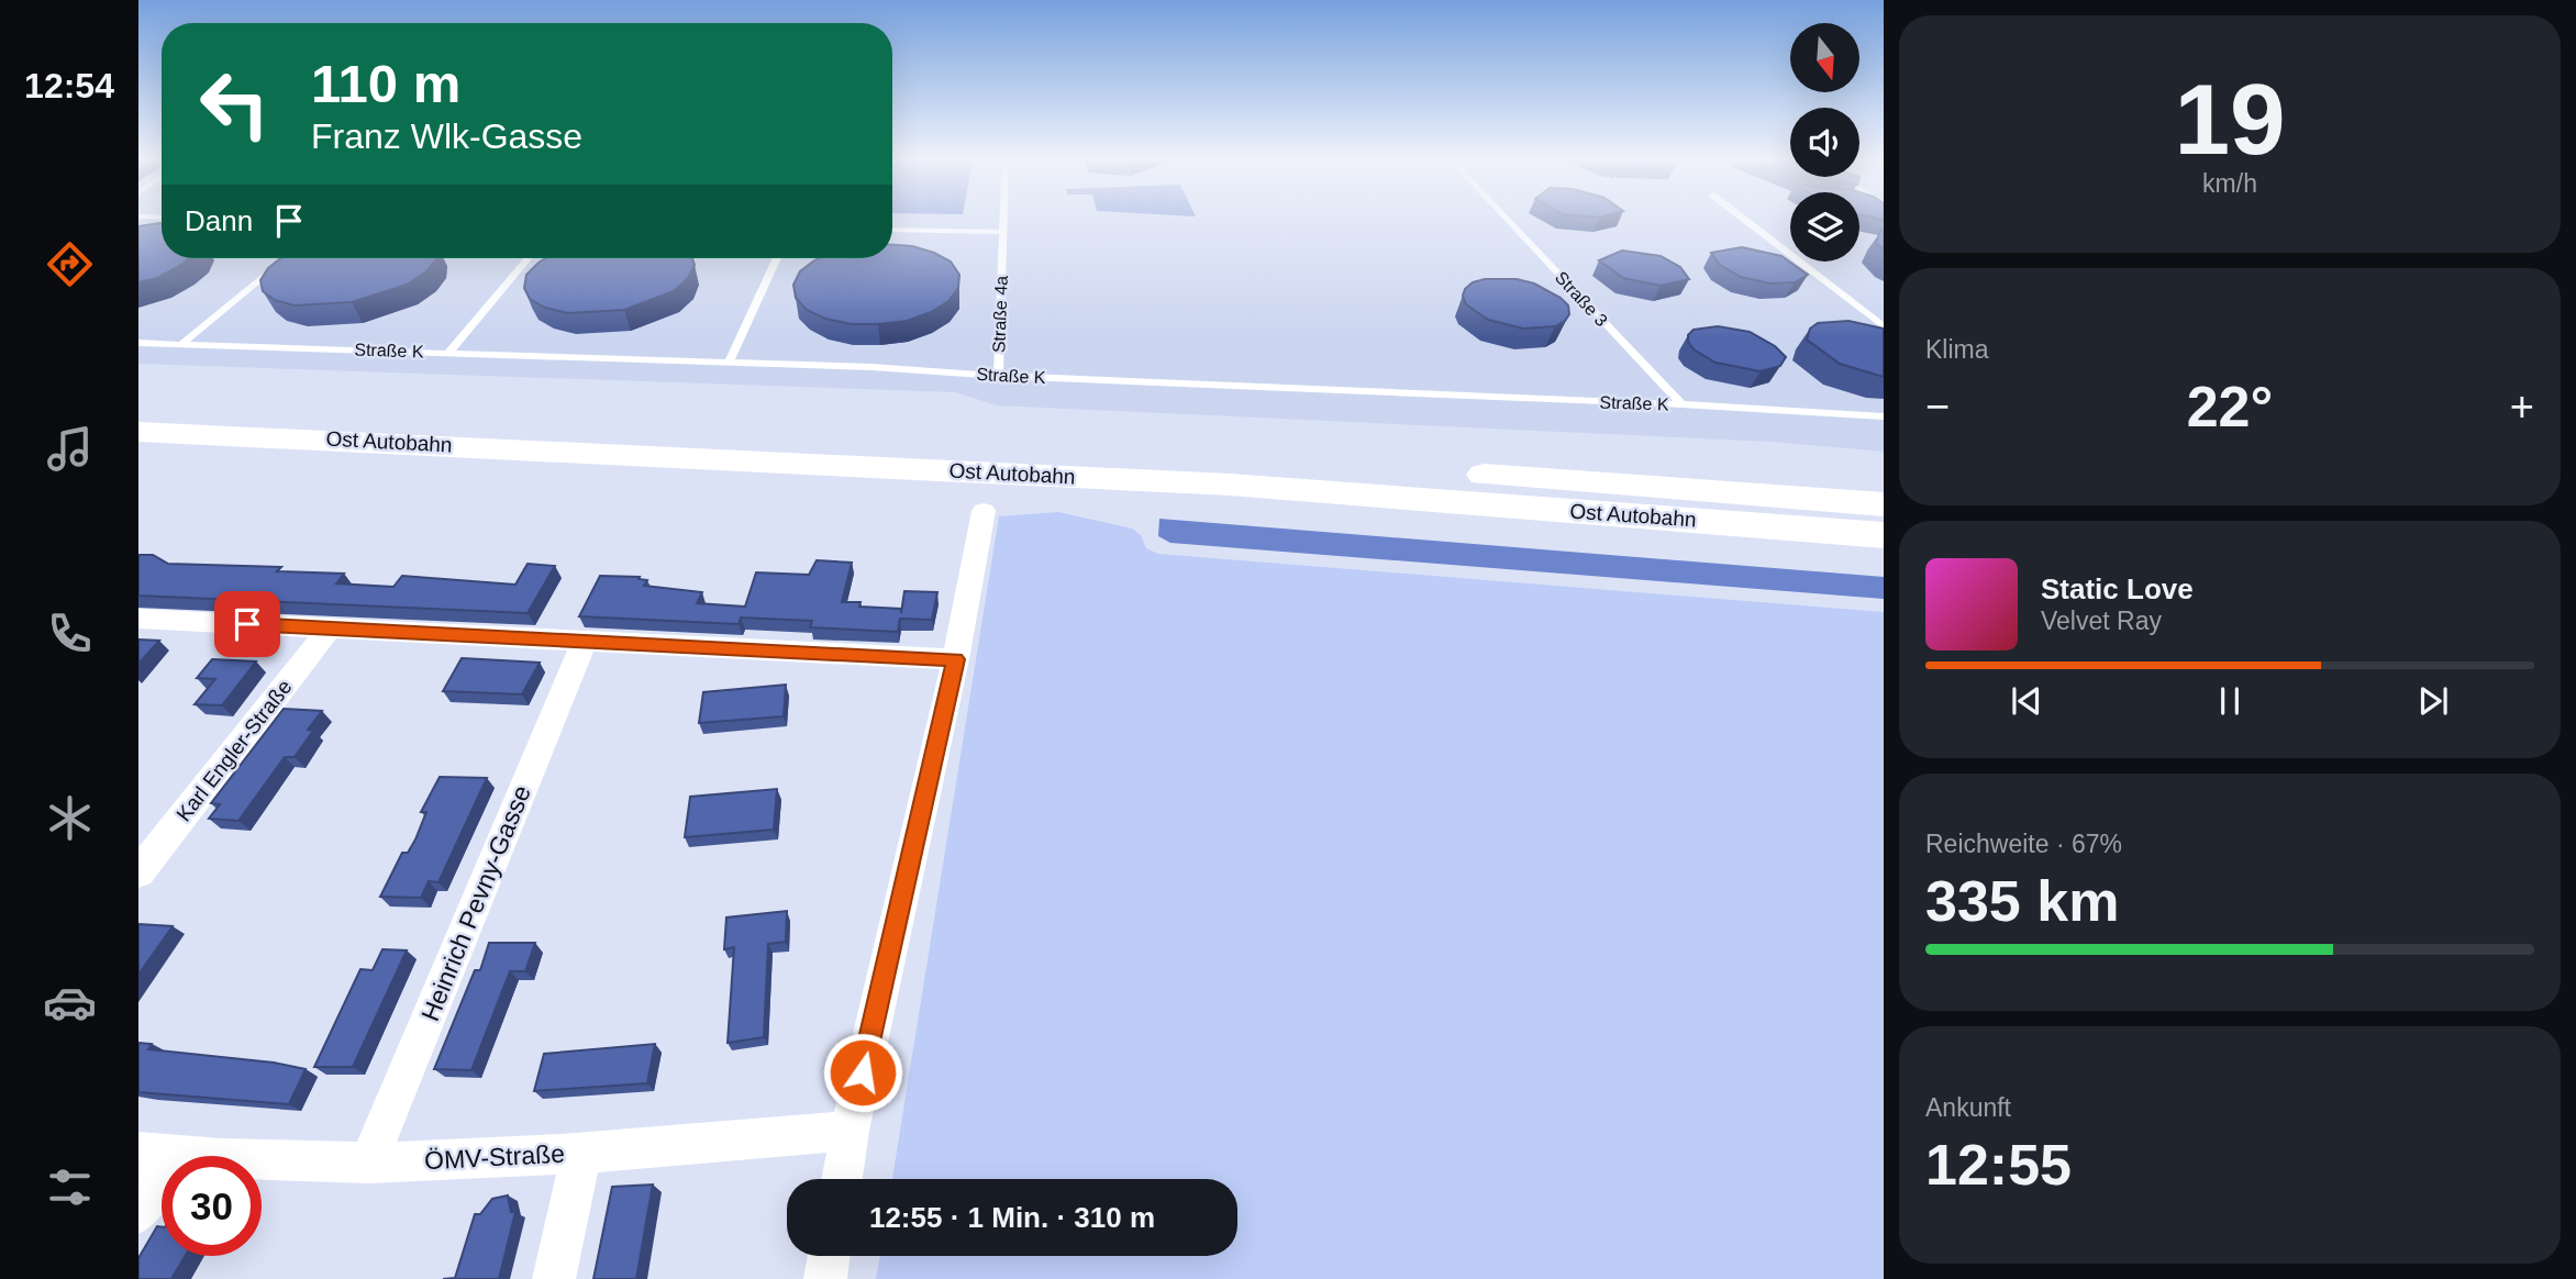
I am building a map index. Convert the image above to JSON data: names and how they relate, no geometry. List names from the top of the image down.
{
  "streets": {
    "highway": ["Ost Autobahn"],
    "street": ["Karl Engler-Straße", "Heinrich Pevny-Gasse", "ÖMV-Straße"],
    "lane": ["Straße 3", "Straße 4a", "Straße K"]
  },
  "crossings": [
    ["Straße 3", "Straße K"],
    ["Straße 4a", "Straße K"],
    ["Heinrich Pevny-Gasse", "ÖMV-Straße"]
  ],
  "north": "bottom",
  "page": {
    "tabs": "12:54",
    "tile": [
      ["19", "km/h"],
      "Klima",
      ["Reichweite · 67%", "335 km"],
      ["Ankunft", "12:55"]
    ],
    "turn": ["110 m", "Franz Wlk-Gasse"],
    "then": "Dann",
    "heat": ["−", "22°", "+"],
    "song": ["Static Love", "Velvet Ray"],
    "limit": "30",
    "trip": "12:55 · 1 Min. · 310 m"
  }
}
